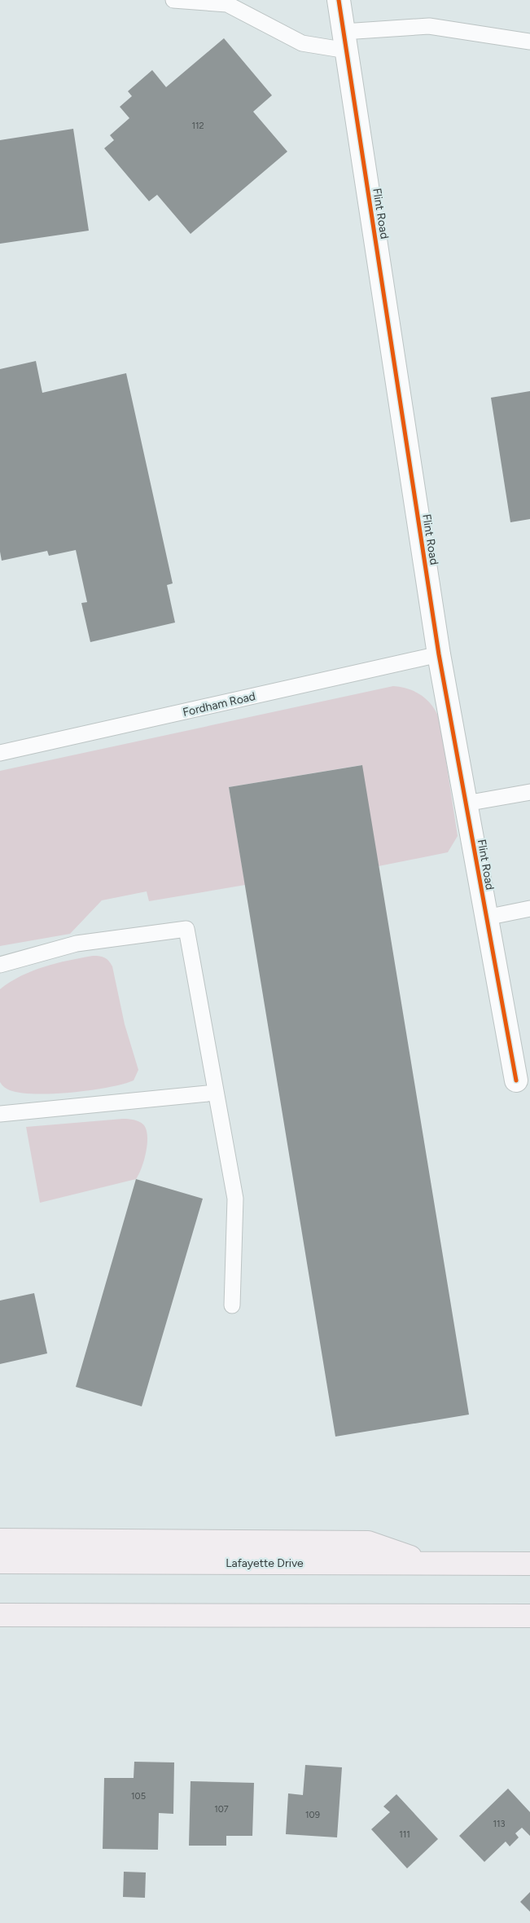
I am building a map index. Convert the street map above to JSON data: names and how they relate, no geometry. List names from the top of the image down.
{
  "streets": {
    "main road": ["Lafayette Drive"],
    "street": ["Flint Road"],
    "lane": ["Fordham Road"]
  },
  "crossings": [
    ["Flint Road", "Fordham Road"]
  ],
  "house_numbers": [
    "112",
    "105",
    "107",
    "109",
    "113",
    "111"
  ]
}
